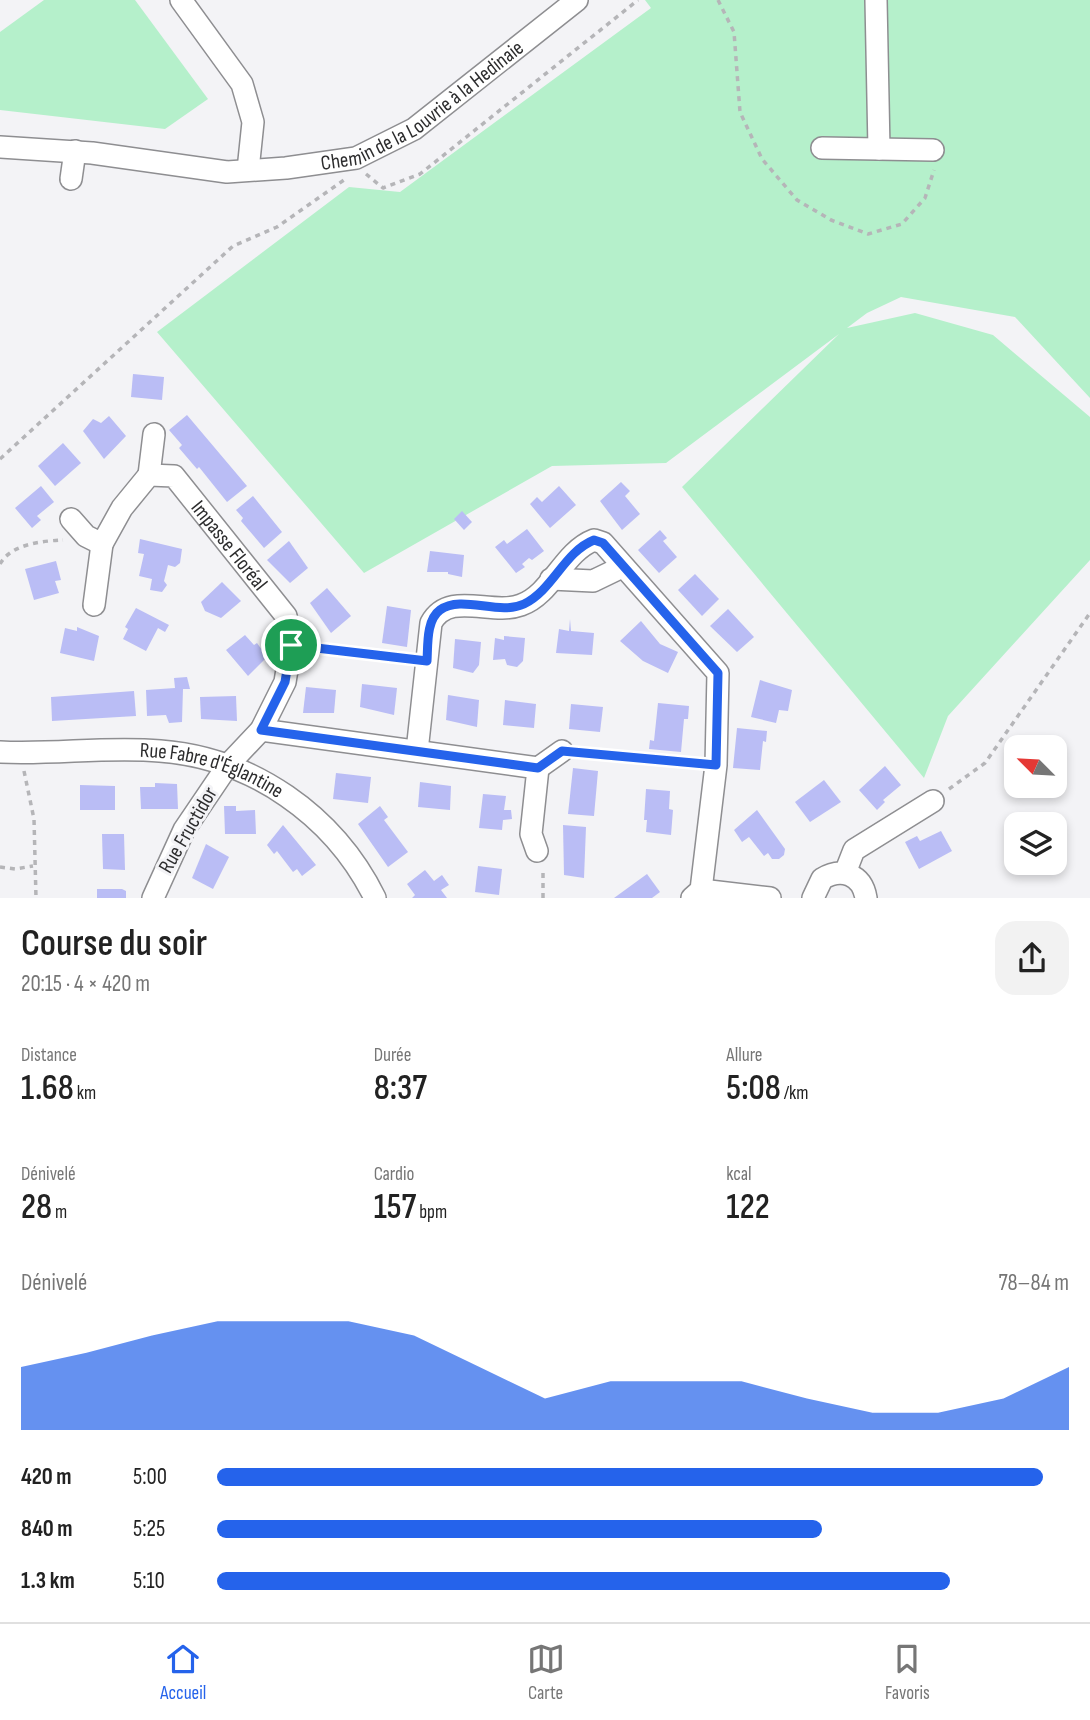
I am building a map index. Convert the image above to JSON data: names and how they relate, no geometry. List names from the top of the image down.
{
  "streets": {
    "street": [
      "Chemin de la Louvrie à la Hedinaie",
      "Impasse Floréal",
      "Rue Fabre d'Églantine",
      "Rue Fructidor"
    ]
  },
  "crossings": [
    ["Impasse Floréal", "Rue Fructidor"],
    ["Rue Fabre d'Églantine", "Rue Fructidor"]
  ],
  "north": "top left",
  "page": {
    "heading": ["Course du soir", "20:15 · 4 × 420 m"],
    "stats": [
      ["Distance", "1.68 km"],
      ["Durée", "8:37"],
      ["Allure", "5:08 /km"],
      ["Dénivelé", "28 m"],
      ["Cardio", "157 bpm"],
      ["kcal", "122"]
    ],
    "chart": ["Dénivelé", "78–84 m"],
    "list": [
      {
        "name": "420 m",
        "note": "5:00"
      },
      {
        "name": "840 m",
        "note": "5:25"
      },
      {
        "name": "1.3 km",
        "note": "5:10"
      }
    ],
    "tabs": ["Accueil", "Carte", "Favoris"]
  }
}
